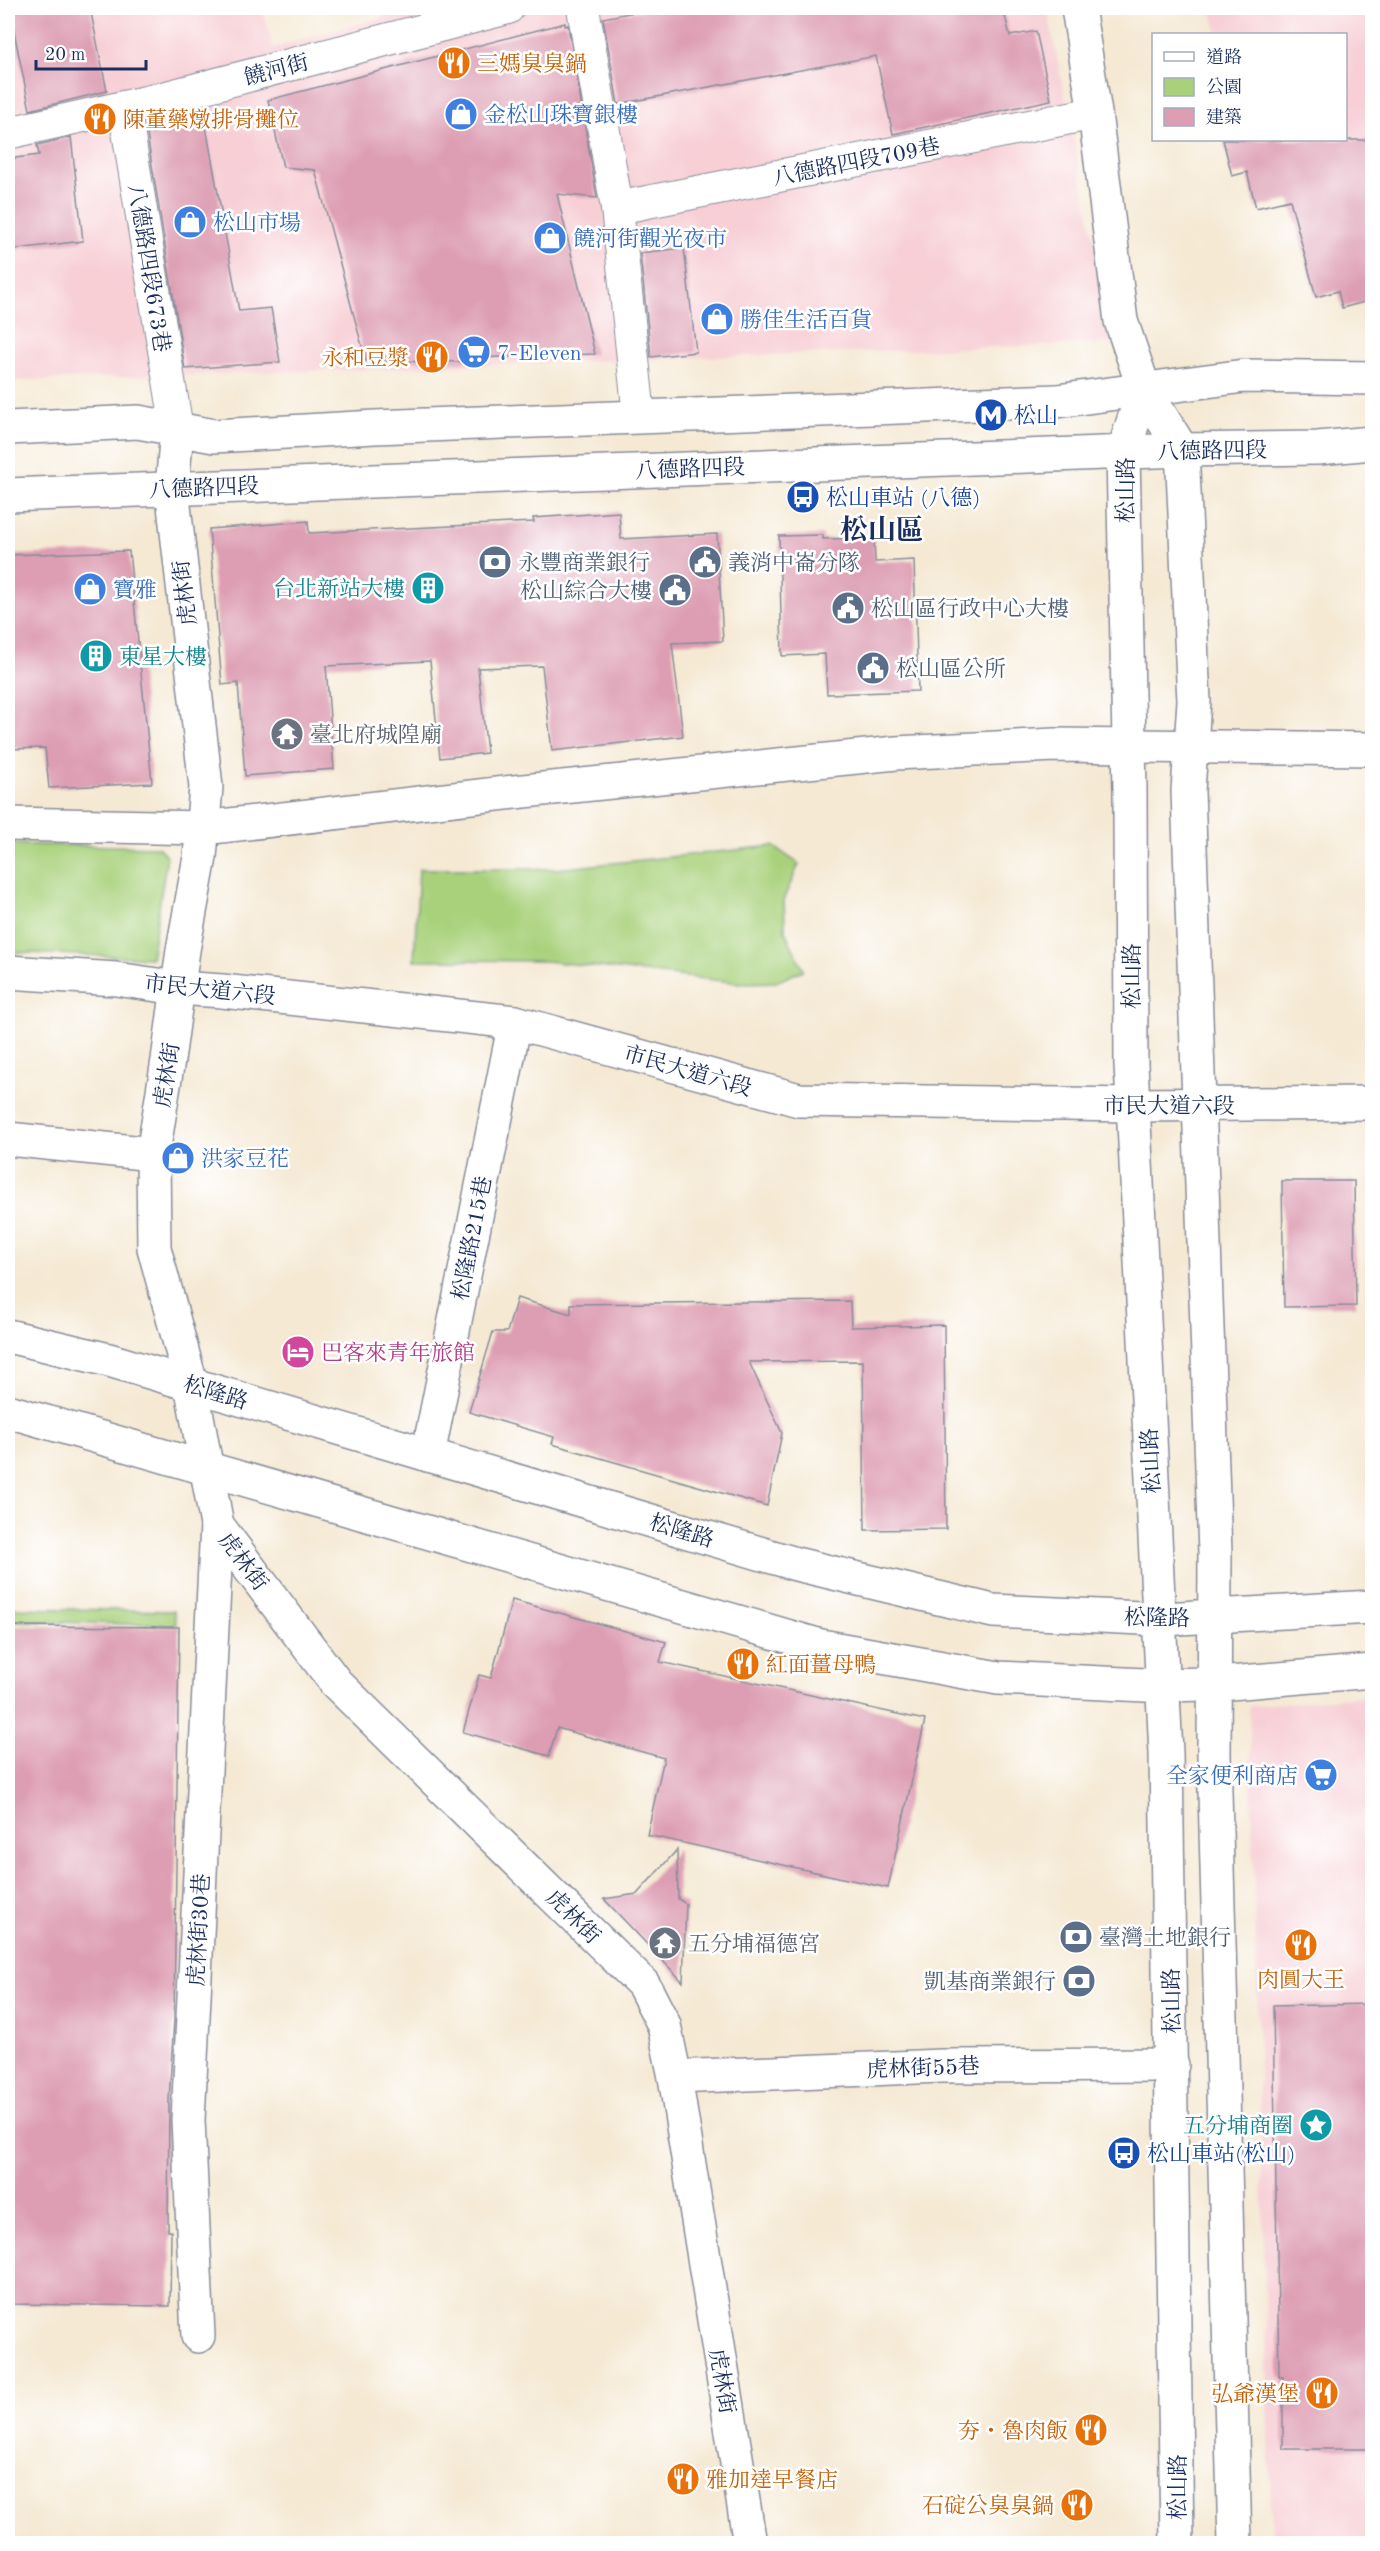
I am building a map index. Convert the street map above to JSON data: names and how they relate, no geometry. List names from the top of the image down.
{
  "streets": {
    "street": [
      "饒河街",
      "八德路四段709巷",
      "八德路四段673巷",
      "八德路四段",
      "松山路",
      "虎林街",
      "市民大道六段",
      "松隆路215巷",
      "松隆路",
      "虎林街30巷",
      "虎林街55巷"
    ]
  },
  "crossings": [
    ["饒河街", "八德路四段673巷"],
    ["八德路四段673巷", "虎林街"],
    ["八德路四段", "松山路"],
    ["八德路四段", "虎林街"],
    ["松山路", "市民大道六段"],
    ["松山路", "松隆路"],
    ["松山路", "虎林街55巷"],
    ["虎林街", "市民大道六段"],
    ["虎林街", "松隆路"],
    ["虎林街", "虎林街30巷"],
    ["虎林街", "虎林街55巷"],
    ["市民大道六段", "松隆路215巷"],
    ["松隆路215巷", "松隆路"]
  ],
  "districts": ["松山區"],
  "places": {
    "restaurant": [
      "三媽臭臭鍋",
      "陳董藥燉排骨攤位",
      "永和豆漿",
      "紅面薑母鴨",
      "肉圓大王",
      "弘爺漢堡",
      "夯・魯肉飯",
      "雅加達早餐店",
      "石碇公臭臭鍋"
    ],
    "shop": [
      "金松山珠寶銀樓",
      "松山市場",
      "饒河街觀光夜市",
      "勝佳生活百貨",
      "寶雅",
      "洪家豆花"
    ],
    "supermarket": ["7-Eleven", "全家便利商店"],
    "metro station": ["松山"],
    "bus stop": ["松山車站 (八德)", "松山車站(松山)"],
    "bank": ["永豐商業銀行", "臺灣土地銀行", "凱基商業銀行"],
    "public building": [
      "義消中崙分隊",
      "松山綜合大樓",
      "松山區行政中心大樓",
      "松山區公所"
    ],
    "building": ["台北新站大樓", "東星大樓"],
    "temple": ["臺北府城隍廟", "五分埔福德宮"],
    "hotel": ["巴客來青年旅館"],
    "place": ["五分埔商圈"]
  },
  "legend": ["道路", "公園", "建築"],
  "scale_bar": "20 m"
}
